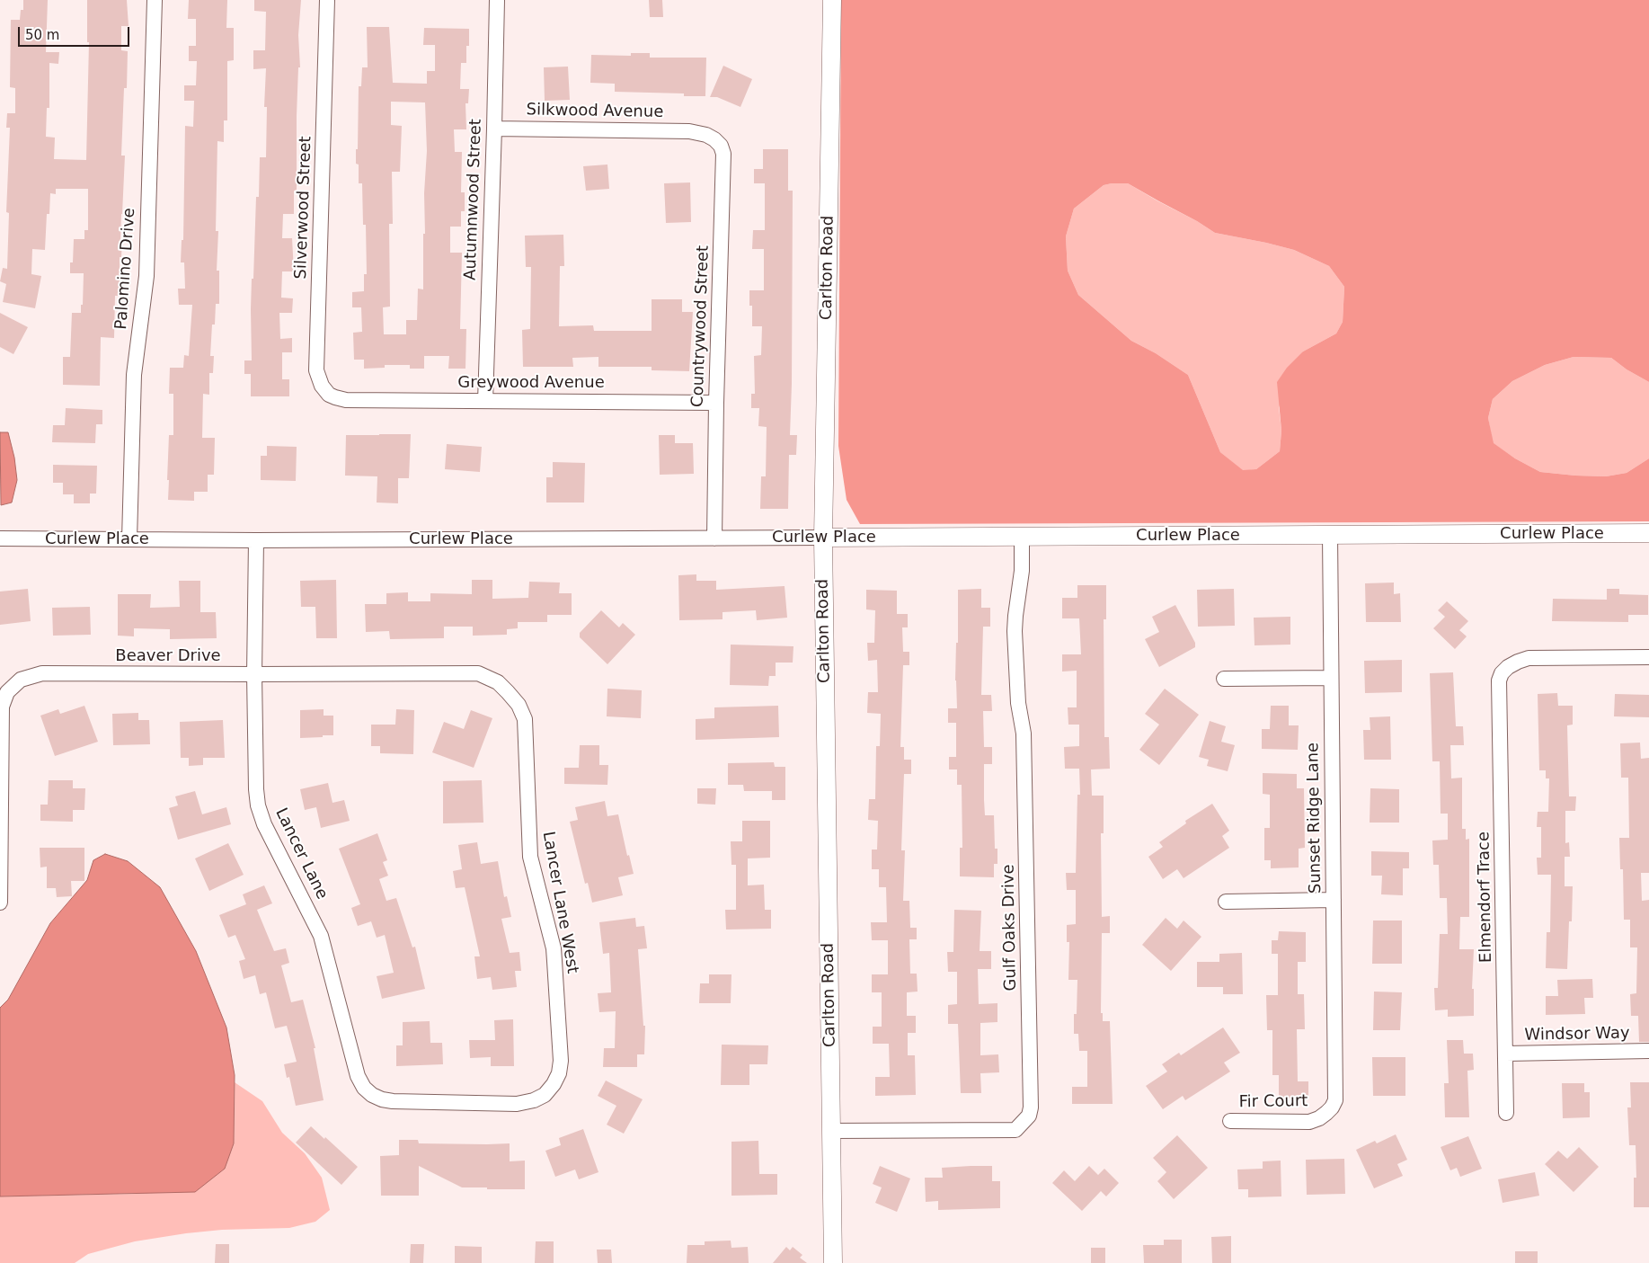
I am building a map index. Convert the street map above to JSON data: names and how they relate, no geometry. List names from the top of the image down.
{
  "streets": {
    "street": [
      "Silkwood Avenue",
      "Autumnwood Street",
      "Silverwood Street",
      "Carlton Road",
      "Palomino Drive",
      "Countrywood Street",
      "Greywood Avenue",
      "Curlew Place",
      "Beaver Drive",
      "Sunset Ridge Lane",
      "Lancer Lane",
      "Elmendorf Trace",
      "Lancer Lane West",
      "Gulf Oaks Drive",
      "Windsor Way",
      "Fir Court"
    ]
  },
  "crossings": [
    ["Silkwood Avenue", "Autumnwood Street"],
    ["Silkwood Avenue", "Countrywood Street"],
    ["Autumnwood Street", "Greywood Avenue"],
    ["Silverwood Street", "Greywood Avenue"],
    ["Carlton Road", "Curlew Place"],
    ["Carlton Road", "Gulf Oaks Drive"],
    ["Palomino Drive", "Curlew Place"],
    ["Countrywood Street", "Greywood Avenue"],
    ["Countrywood Street", "Curlew Place"],
    ["Curlew Place", "Sunset Ridge Lane"],
    ["Curlew Place", "Lancer Lane"],
    ["Curlew Place", "Gulf Oaks Drive"],
    ["Beaver Drive", "Lancer Lane"],
    ["Beaver Drive", "Lancer Lane West"],
    ["Sunset Ridge Lane", "Fir Court"],
    ["Lancer Lane", "Lancer Lane West"],
    ["Elmendorf Trace", "Windsor Way"]
  ],
  "scale_bar": "50 m"
}
